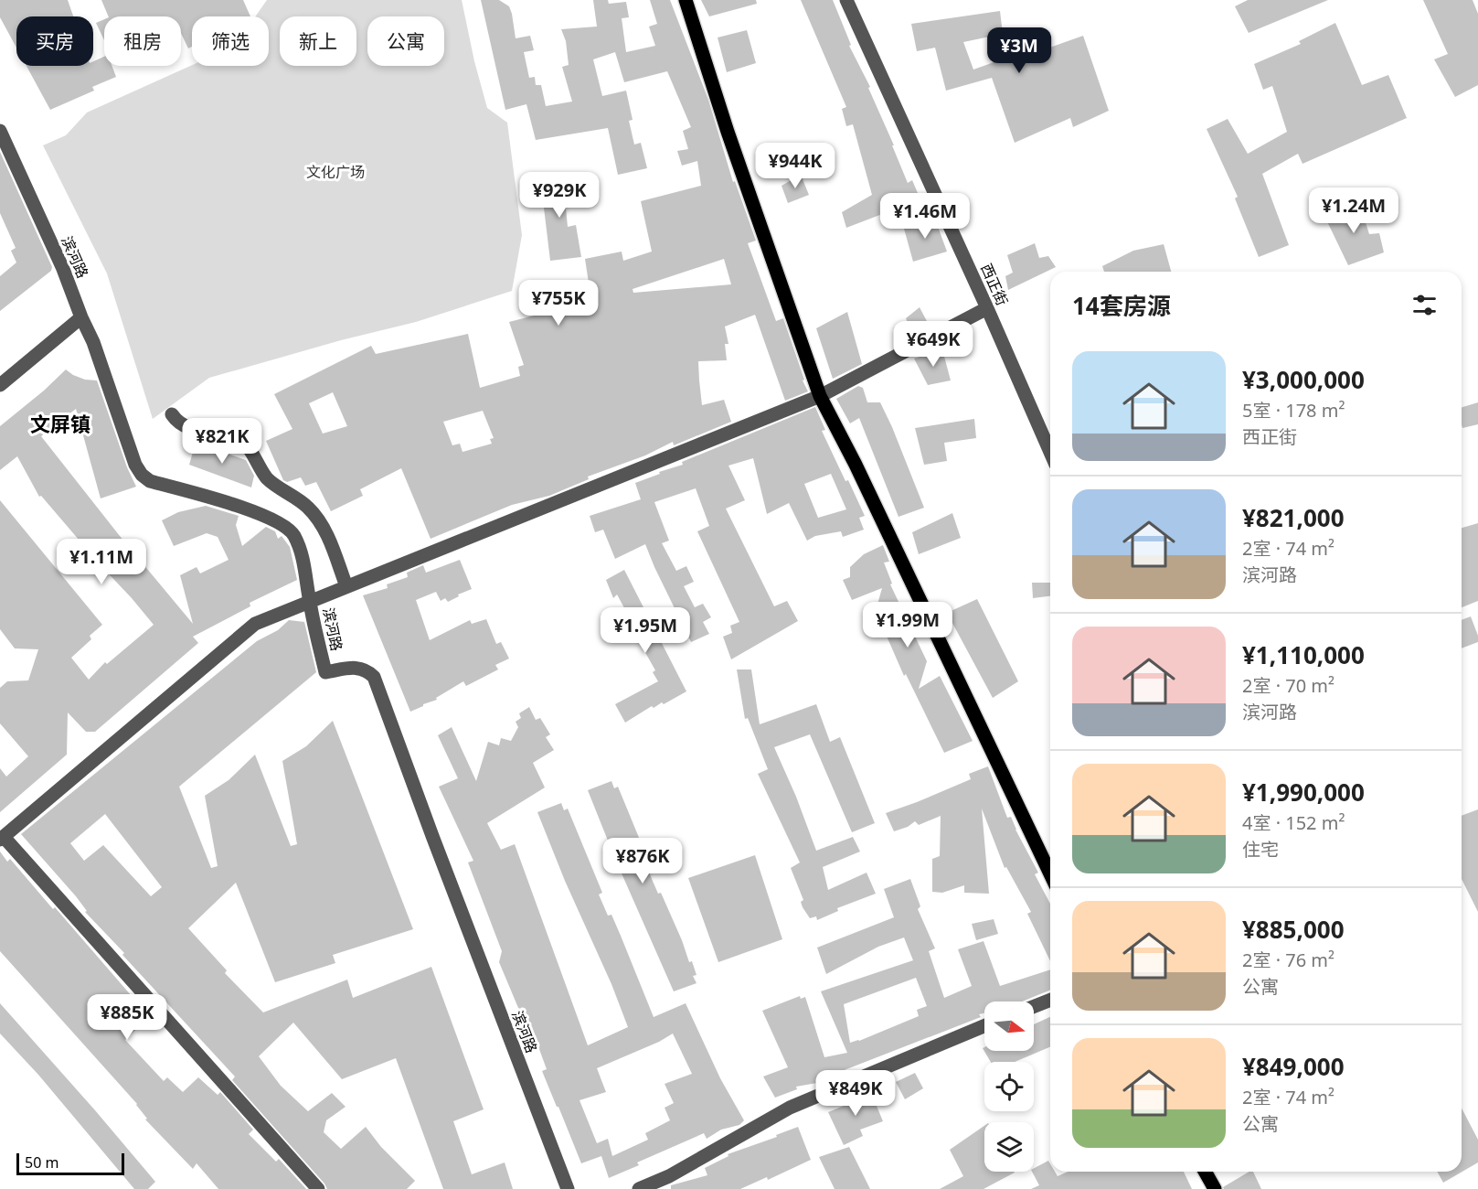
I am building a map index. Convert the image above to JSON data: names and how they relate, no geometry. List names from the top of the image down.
{
  "streets": {
    "street": ["滨河路", "西正街"]
  },
  "districts": ["文屏镇"],
  "parks": ["文化广场"],
  "scale_bar": "50 m",
  "north": "right",
  "page": {
    "chip": [
      "买房",
      "租房",
      "筛选",
      "新上",
      "公寓"
    ],
    "price": [
      "¥3M",
      "¥944K",
      "¥929K",
      "¥1.24M",
      "¥1.46M",
      "¥755K",
      "¥649K",
      "¥821K",
      "¥1.11M",
      "¥1.99M",
      "¥1.95M",
      "¥876K",
      "¥885K",
      "¥849K"
    ],
    "heading": "14套房源",
    "list": [
      {
        "name": "¥3,000,000",
        "note": "5室 · 178 m² · 西正街"
      },
      {
        "name": "¥821,000",
        "note": "2室 · 74 m² · 滨河路"
      },
      {
        "name": "¥1,110,000",
        "note": "2室 · 70 m² · 滨河路"
      },
      {
        "name": "¥1,990,000",
        "note": "4室 · 152 m² · 住宅"
      },
      {
        "name": "¥885,000",
        "note": "2室 · 76 m² · 公寓"
      },
      {
        "name": "¥849,000",
        "note": "2室 · 74 m² · 公寓"
      }
    ],
    "scale": "50 m"
  }
}
